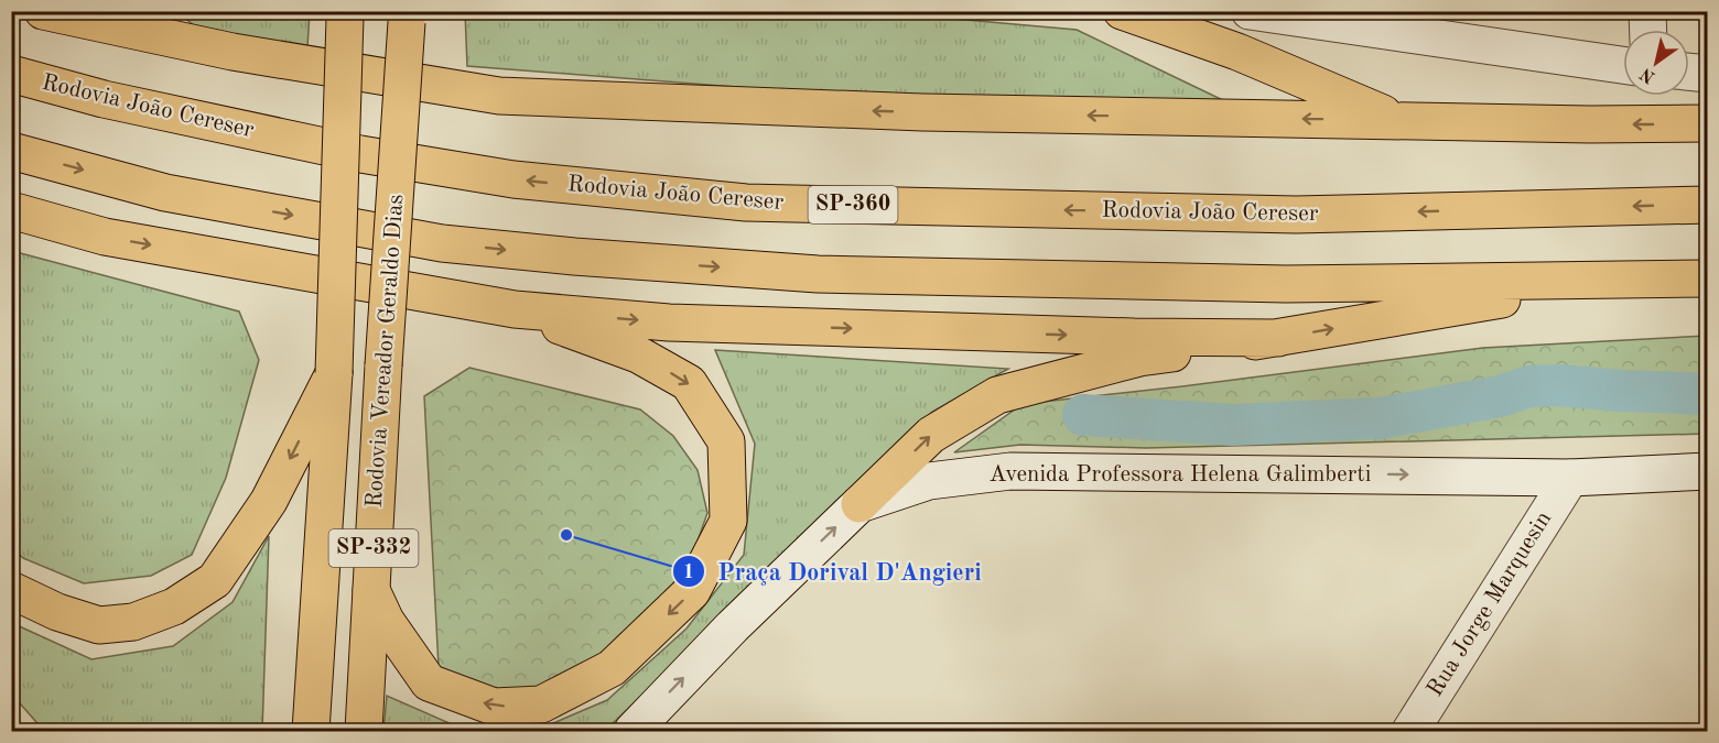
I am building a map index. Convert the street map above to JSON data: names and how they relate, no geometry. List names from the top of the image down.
{
  "streets": {
    "main road": [
      "Rodovia João Cereser",
      "SP-360",
      "Rodovia Vereador Geraldo Dias",
      "SP-332"
    ],
    "street": ["Avenida Professora Helena Galimberti", "Rua Jorge Marquesin"]
  },
  "crossings": [
    ["Avenida Professora Helena Galimberti", "Rua Jorge Marquesin"]
  ],
  "one_way": ["Avenida Professora Helena Galimberti"],
  "places": ["Praça Dorival D'Angieri"],
  "north": "bottom left"
}
